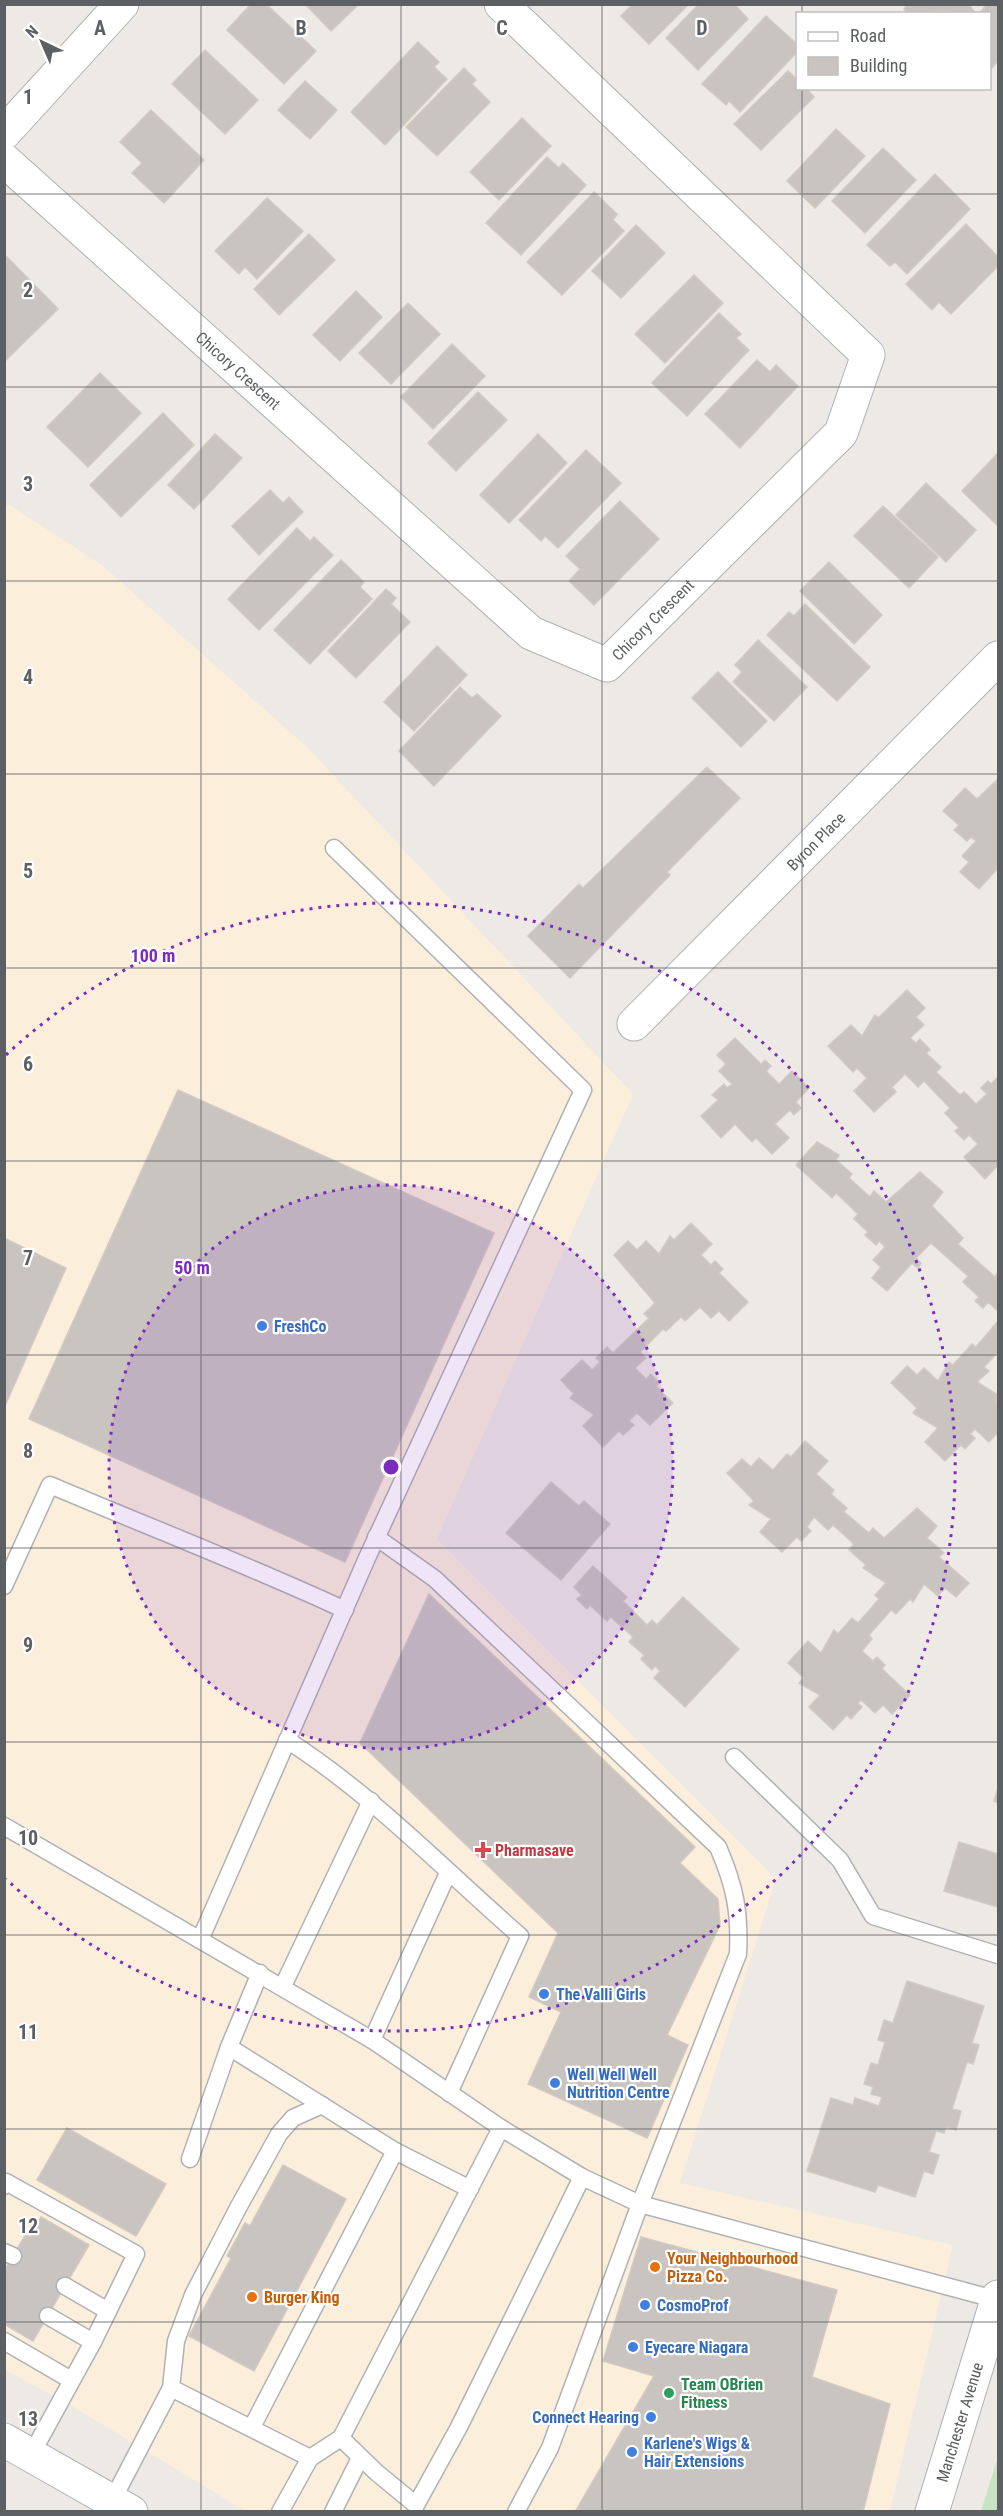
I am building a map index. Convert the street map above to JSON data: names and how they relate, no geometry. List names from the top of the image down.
{
  "streets": {
    "street": ["Chicory Crescent", "Byron Place", "Manchester Avenue"]
  },
  "places": {
    "other": [
      "FreshCo",
      "The Valli Girls",
      "Well Well Well Nutrition Centre",
      "Your Neighbourhood Pizza Co.",
      "Burger King",
      "CosmoProf",
      "Eyecare Niagara",
      "Team OBrien Fitness",
      "Connect Hearing",
      "Karlene's Wigs & Hair Extensions"
    ],
    "health": ["Pharmasave"]
  },
  "legend": ["Road", "Building"],
  "north": "top left",
  "grid": {
    "columns": [
      "A",
      "B",
      "C",
      "D"
    ],
    "rows": [
      "1",
      "2",
      "3",
      "4",
      "5",
      "6",
      "7",
      "8",
      "9",
      "10",
      "11",
      "12",
      "13"
    ]
  },
  "rings": ["100 m", "50 m"]
}
